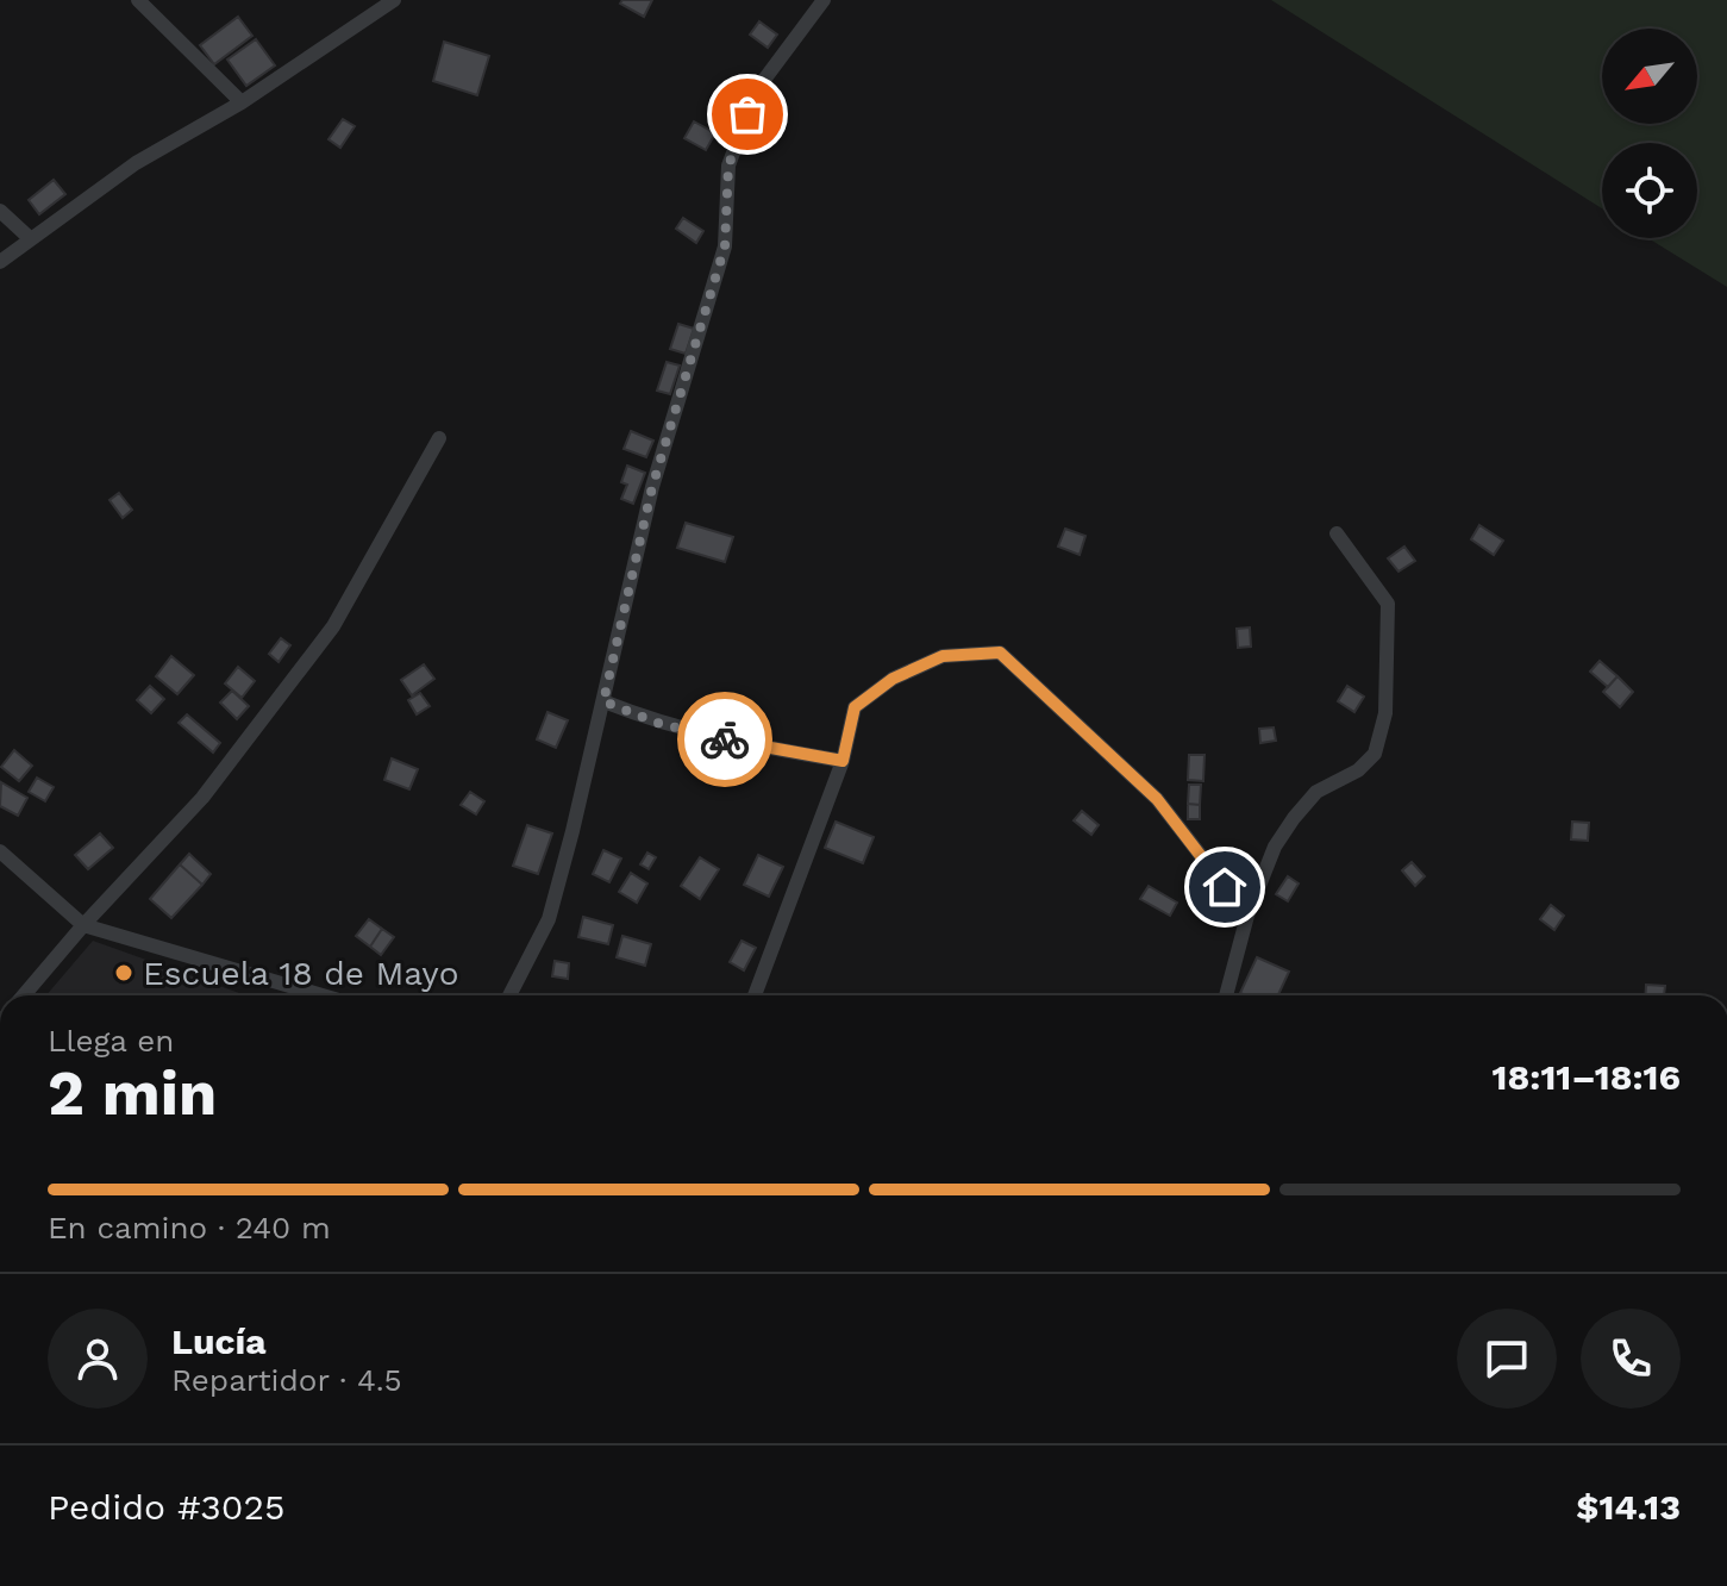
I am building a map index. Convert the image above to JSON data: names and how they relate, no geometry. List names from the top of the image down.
{
  "places": ["Escuela 18 de Mayo"],
  "north": "bottom left",
  "page": {
    "heading": ["2 min", "Llega en", "18:11–18:16"],
    "panel": [
      "Lucía",
      "Repartidor · 4.5",
      "Pedido #3025",
      "$14.13"
    ],
    "bar": "En camino · 240 m"
  }
}
